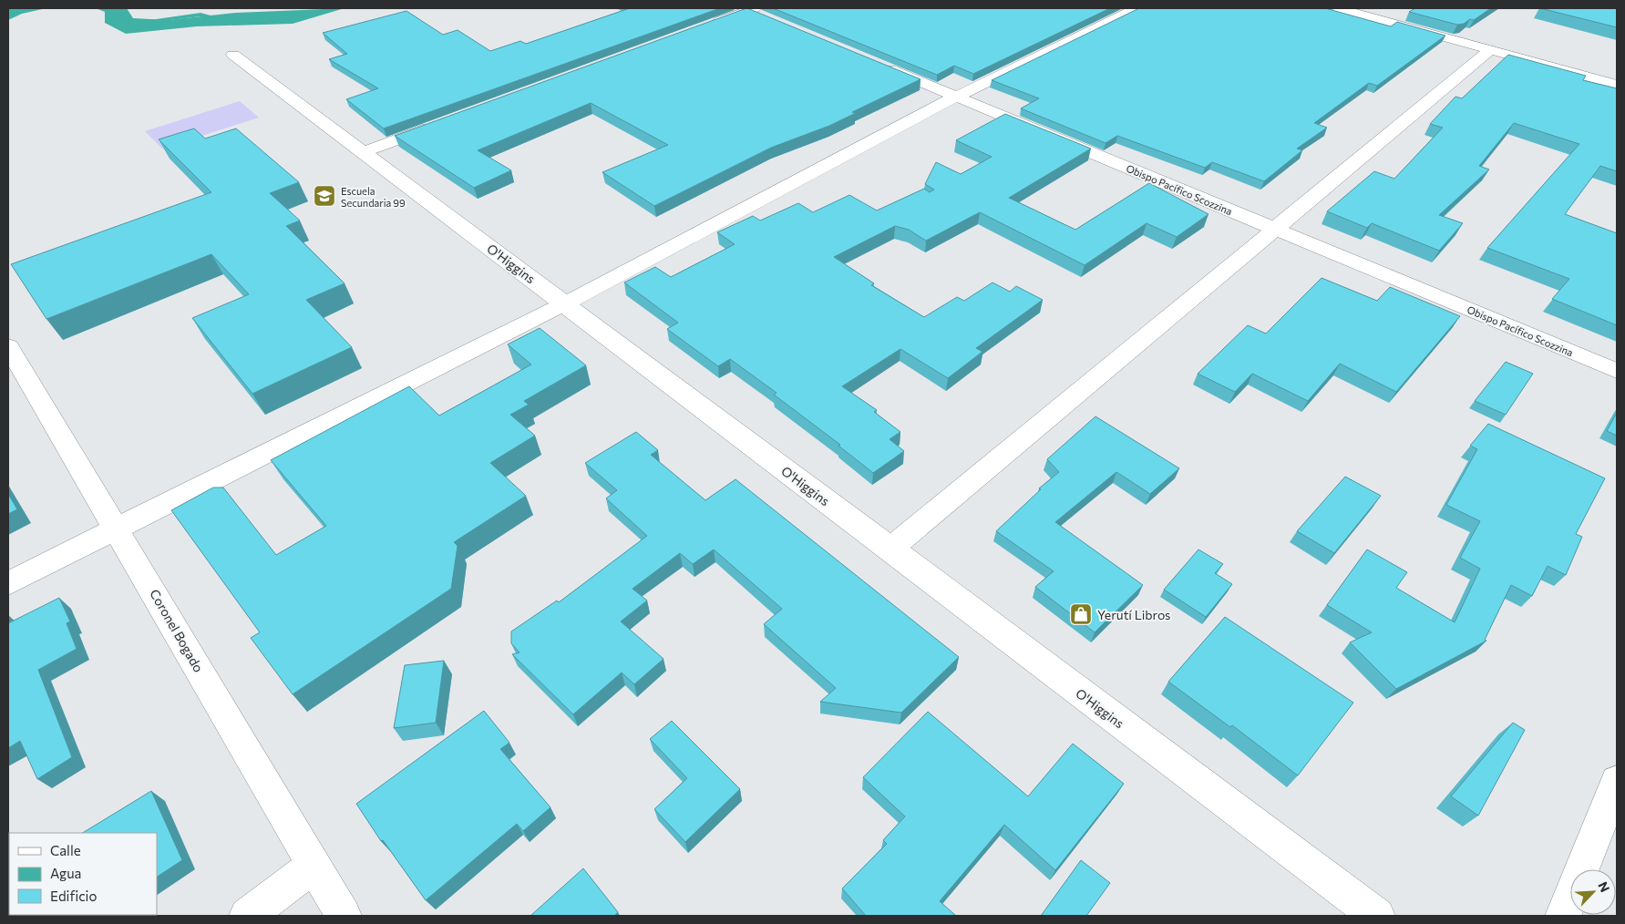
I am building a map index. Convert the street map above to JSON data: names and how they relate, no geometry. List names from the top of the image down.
{
  "streets": {
    "street": ["Obispo Pacífico Scozzina", "O'Higgins", "Coronel Bogado"]
  },
  "places": {
    "school or university": ["Escuela Secundaria 99"],
    "shop": ["Yerutí Libros"]
  },
  "legend": ["Calle", "Agua", "Edificio"],
  "north": "top right"
}
